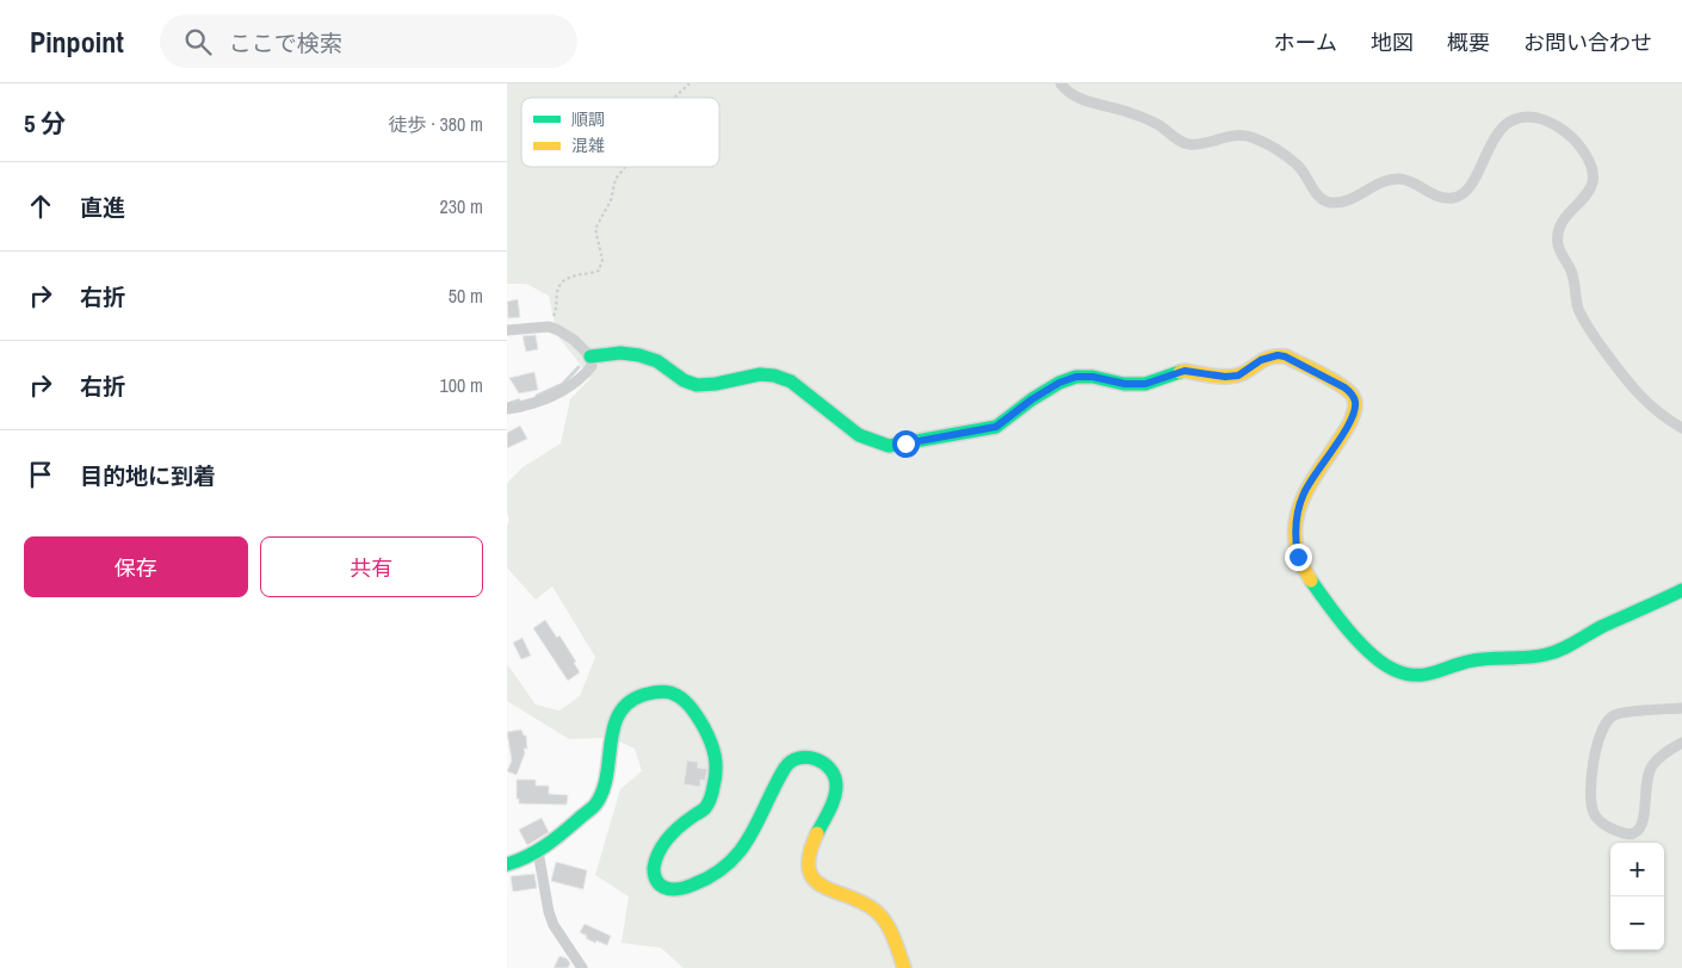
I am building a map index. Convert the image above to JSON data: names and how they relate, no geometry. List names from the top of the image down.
{
  "legend": ["順調", "混雑"],
  "page": {
    "header": "Pinpoint",
    "search": "ここで検索",
    "nav": [
      "ホーム",
      "地図",
      "概要",
      "お問い合わせ"
    ],
    "heading": ["5 分", "徒歩 · 380 m"],
    "list": [
      ["直進", "230 m"],
      ["右折", "50 m"],
      ["右折", "100 m"],
      "目的地に到着"
    ],
    "buttons": ["保存", "共有"],
    "map_buttons": ["+", "−"]
  }
}
